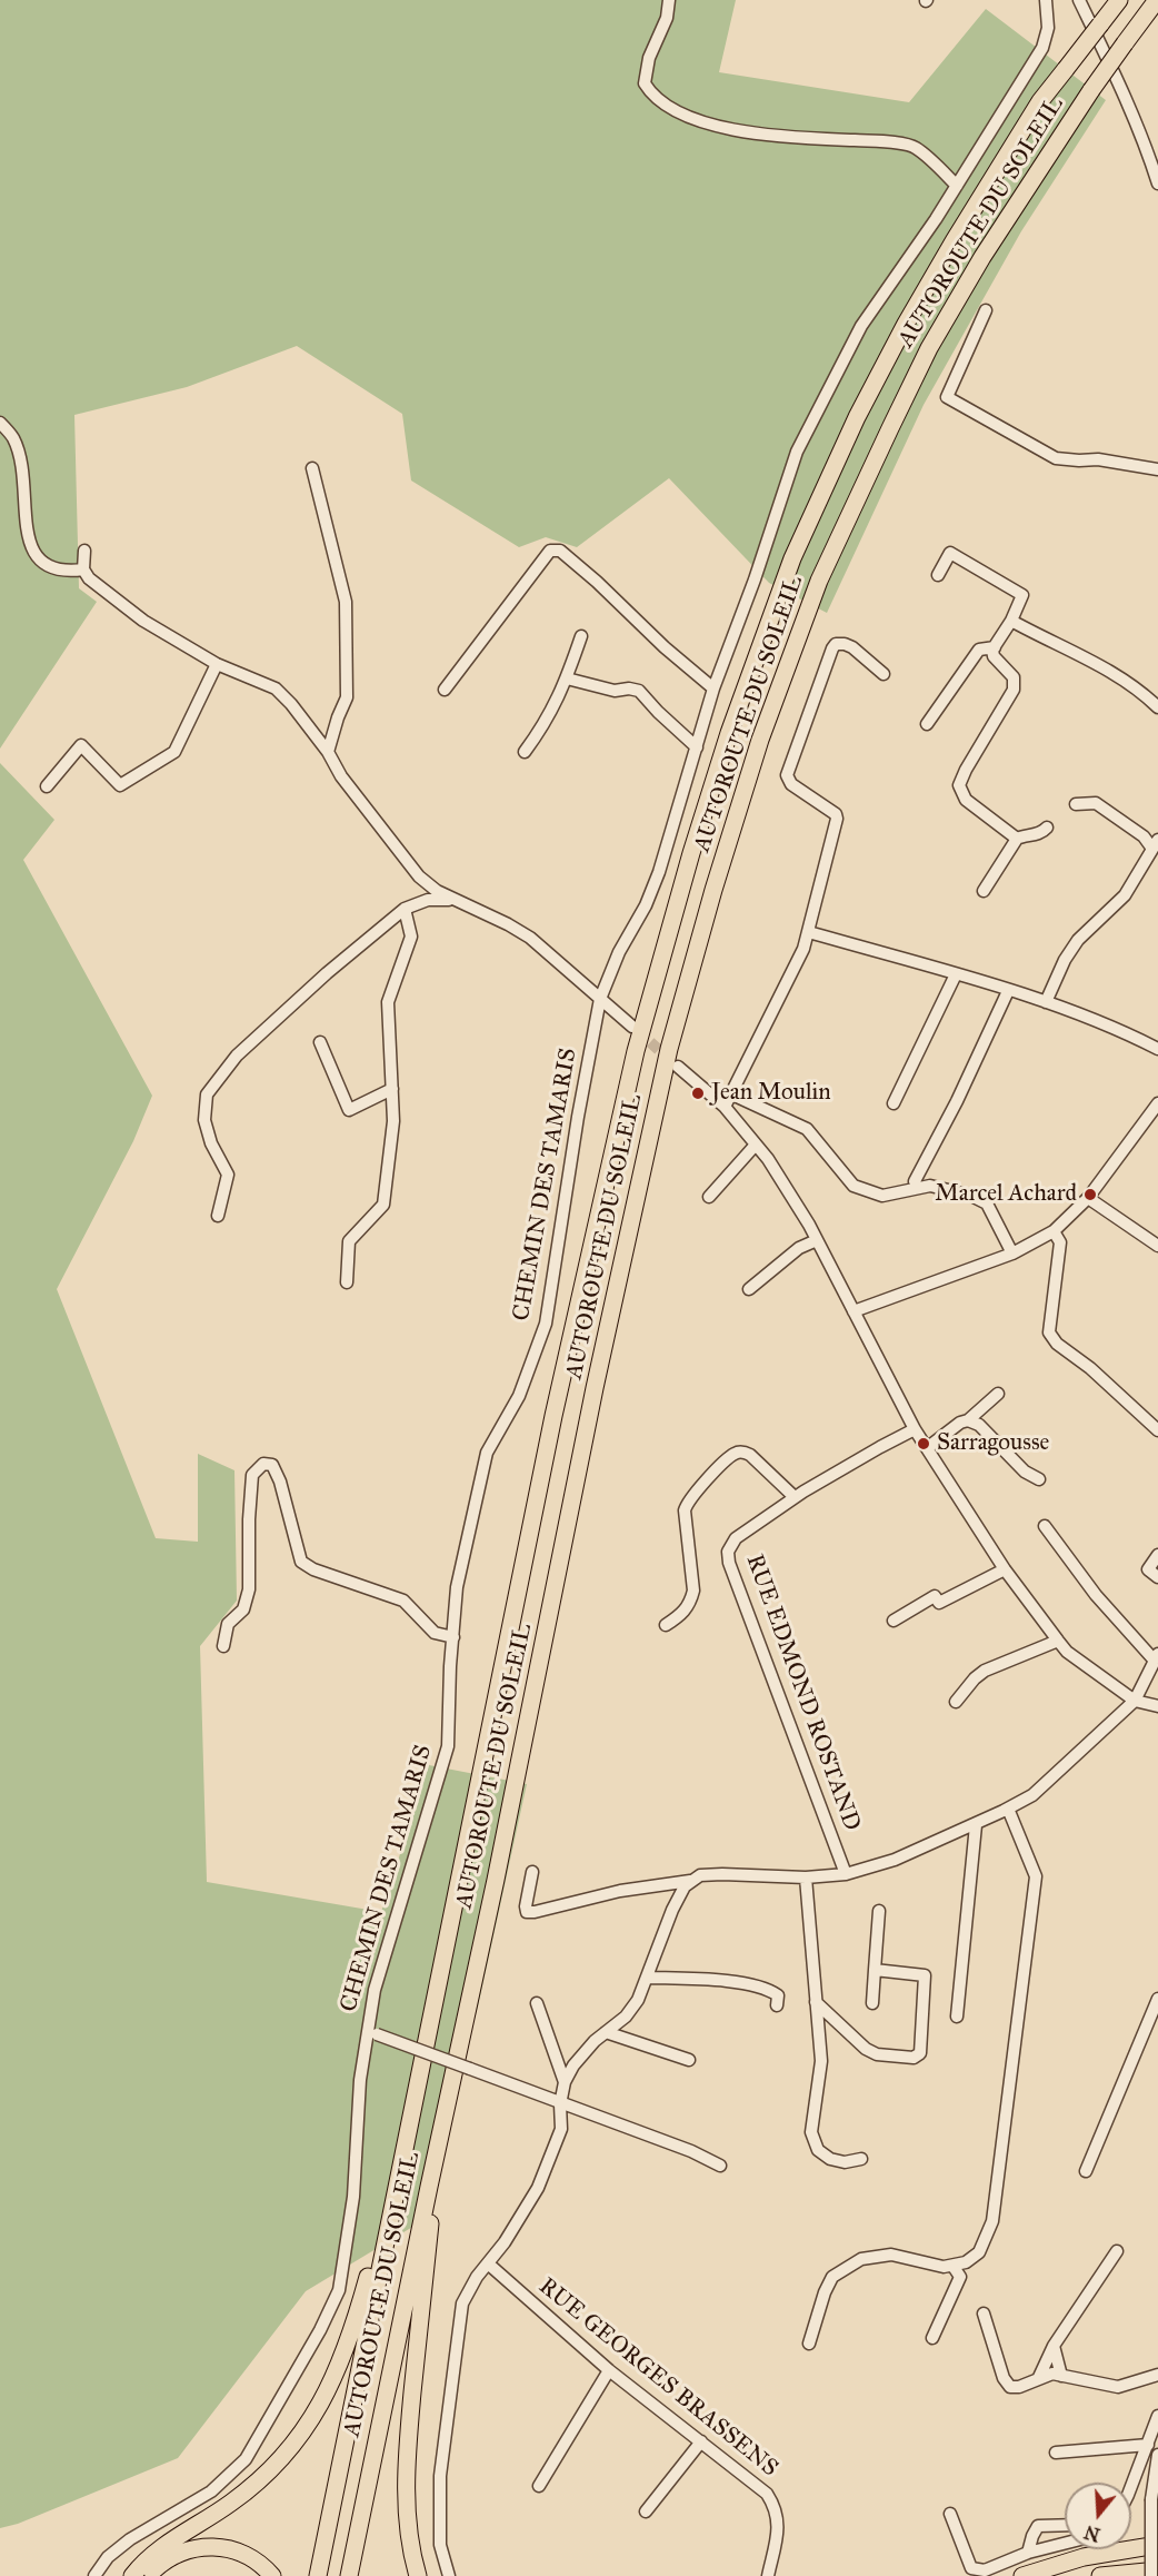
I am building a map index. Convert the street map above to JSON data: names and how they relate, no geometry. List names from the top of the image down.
{
  "streets": {
    "highway": ["AUTOROUTE DU SOLEIL"],
    "street": ["CHEMIN DES TAMARIS", "RUE EDMOND ROSTAND", "RUE GEORGES BRASSENS"]
  },
  "places": ["Jean Moulin", "Marcel Achard", "Sarragousse"],
  "north": "bottom"
}
